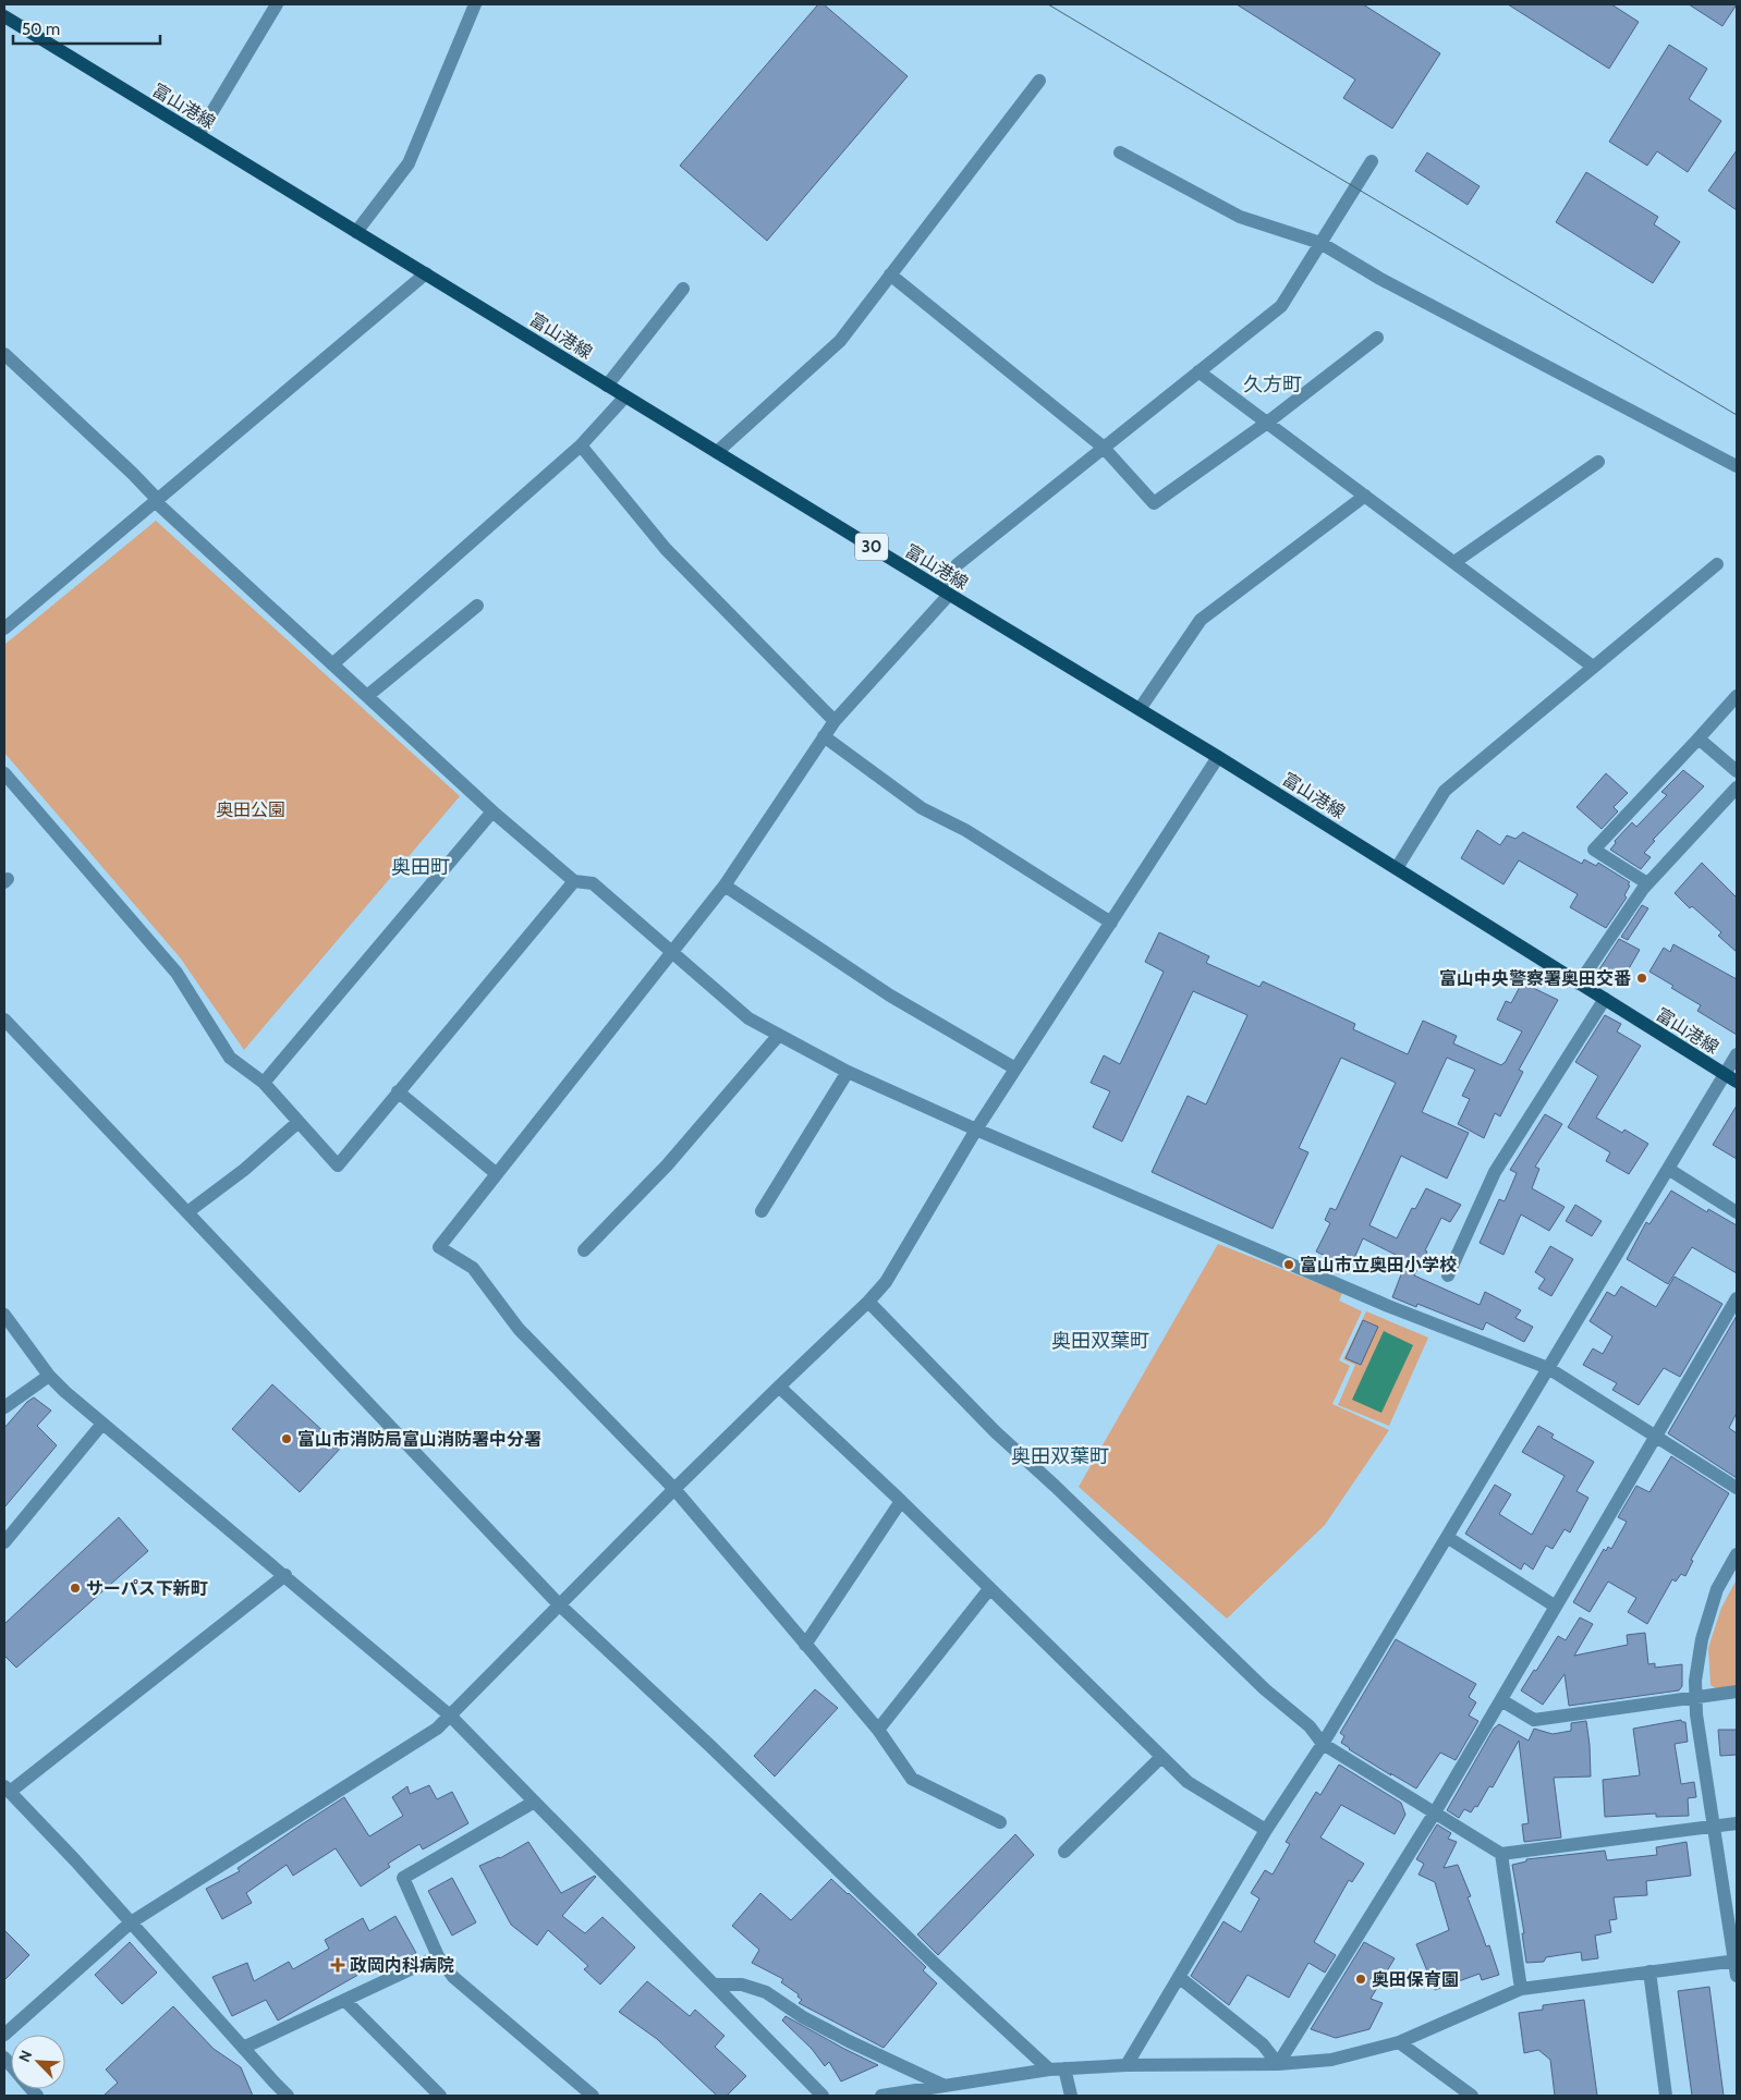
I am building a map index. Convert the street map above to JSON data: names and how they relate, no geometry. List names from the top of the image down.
{
  "streets": {
    "main road": ["富山港線", "30"]
  },
  "districts": [
    "久方町",
    "奥田町",
    "奥田双葉町",
    "奥田双葉町"
  ],
  "parks": ["奥田公園"],
  "places": {
    "other": [
      "富山中央警察署奥田交番",
      "富山市立奥田小学校",
      "富山市消防局富山消防署中分署",
      "サーパス下新町",
      "奥田保育園"
    ],
    "health": ["政岡内科病院"]
  },
  "scale_bar": "50 m",
  "north": "top left"
}
